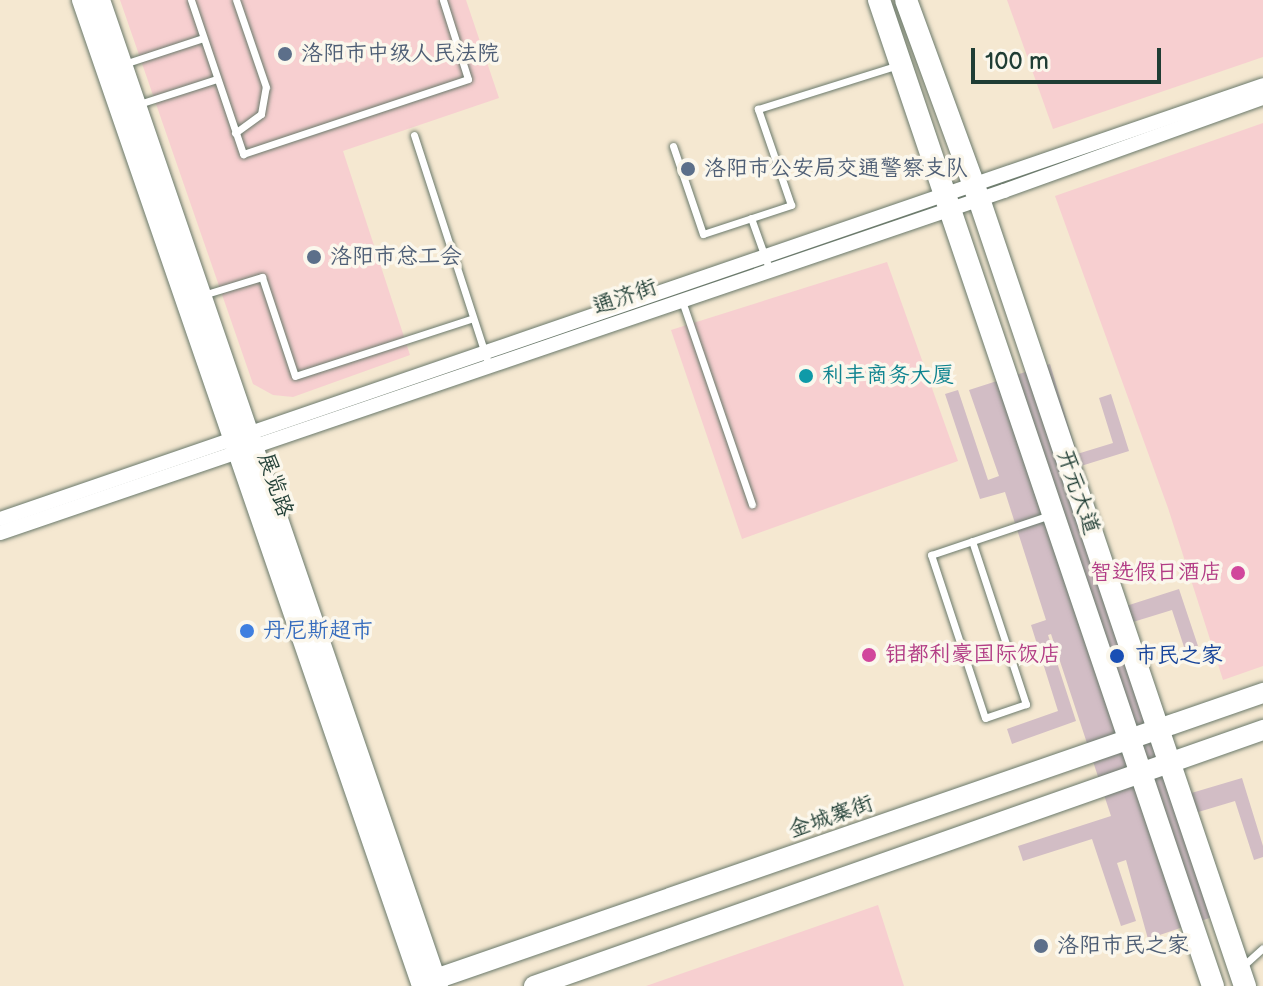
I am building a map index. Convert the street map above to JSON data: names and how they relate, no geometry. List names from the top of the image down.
{
  "streets": {
    "main road": ["展览路", "开元大道", "金城寨街"],
    "street": ["通济街"]
  },
  "crossings": [
    ["通济街", "展览路"],
    ["通济街", "开元大道"],
    ["展览路", "金城寨街"],
    ["开元大道", "金城寨街"]
  ],
  "places": [
    "洛阳市中级人民法院",
    "洛阳市公安局交通警察支队",
    "洛阳市总工会",
    "利丰商务大厦",
    "智选假日酒店",
    "丹尼斯超市",
    "钼都利豪国际饭店",
    "市民之家",
    "洛阳市民之家"
  ],
  "scale_bar": "100 m"
}
